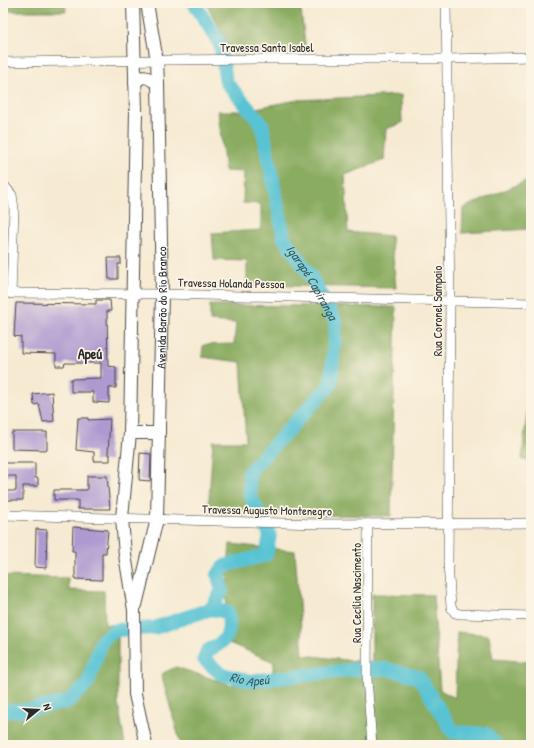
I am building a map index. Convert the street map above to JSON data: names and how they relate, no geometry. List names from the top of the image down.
{
  "streets": {
    "main road": ["Avenida Barão do Rio Branco"],
    "street": [
      "Travessa Santa Isabel",
      "Travessa Holanda Pessoa",
      "Rua Coronel Sampaio",
      "Travessa Augusto Montenegro",
      "Rua Cecília Nascimento"
    ]
  },
  "crossings": [
    ["Travessa Santa Isabel", "Avenida Barão do Rio Branco"],
    ["Travessa Santa Isabel", "Rua Coronel Sampaio"],
    ["Travessa Holanda Pessoa", "Avenida Barão do Rio Branco"],
    ["Travessa Holanda Pessoa", "Rua Coronel Sampaio"],
    ["Avenida Barão do Rio Branco", "Travessa Augusto Montenegro"],
    ["Rua Coronel Sampaio", "Travessa Augusto Montenegro"],
    ["Travessa Augusto Montenegro", "Rua Cecília Nascimento"]
  ],
  "districts": ["Apeú"],
  "water": ["Igarapé Capiranga", "Rio Apeú"],
  "north": "right"
}
